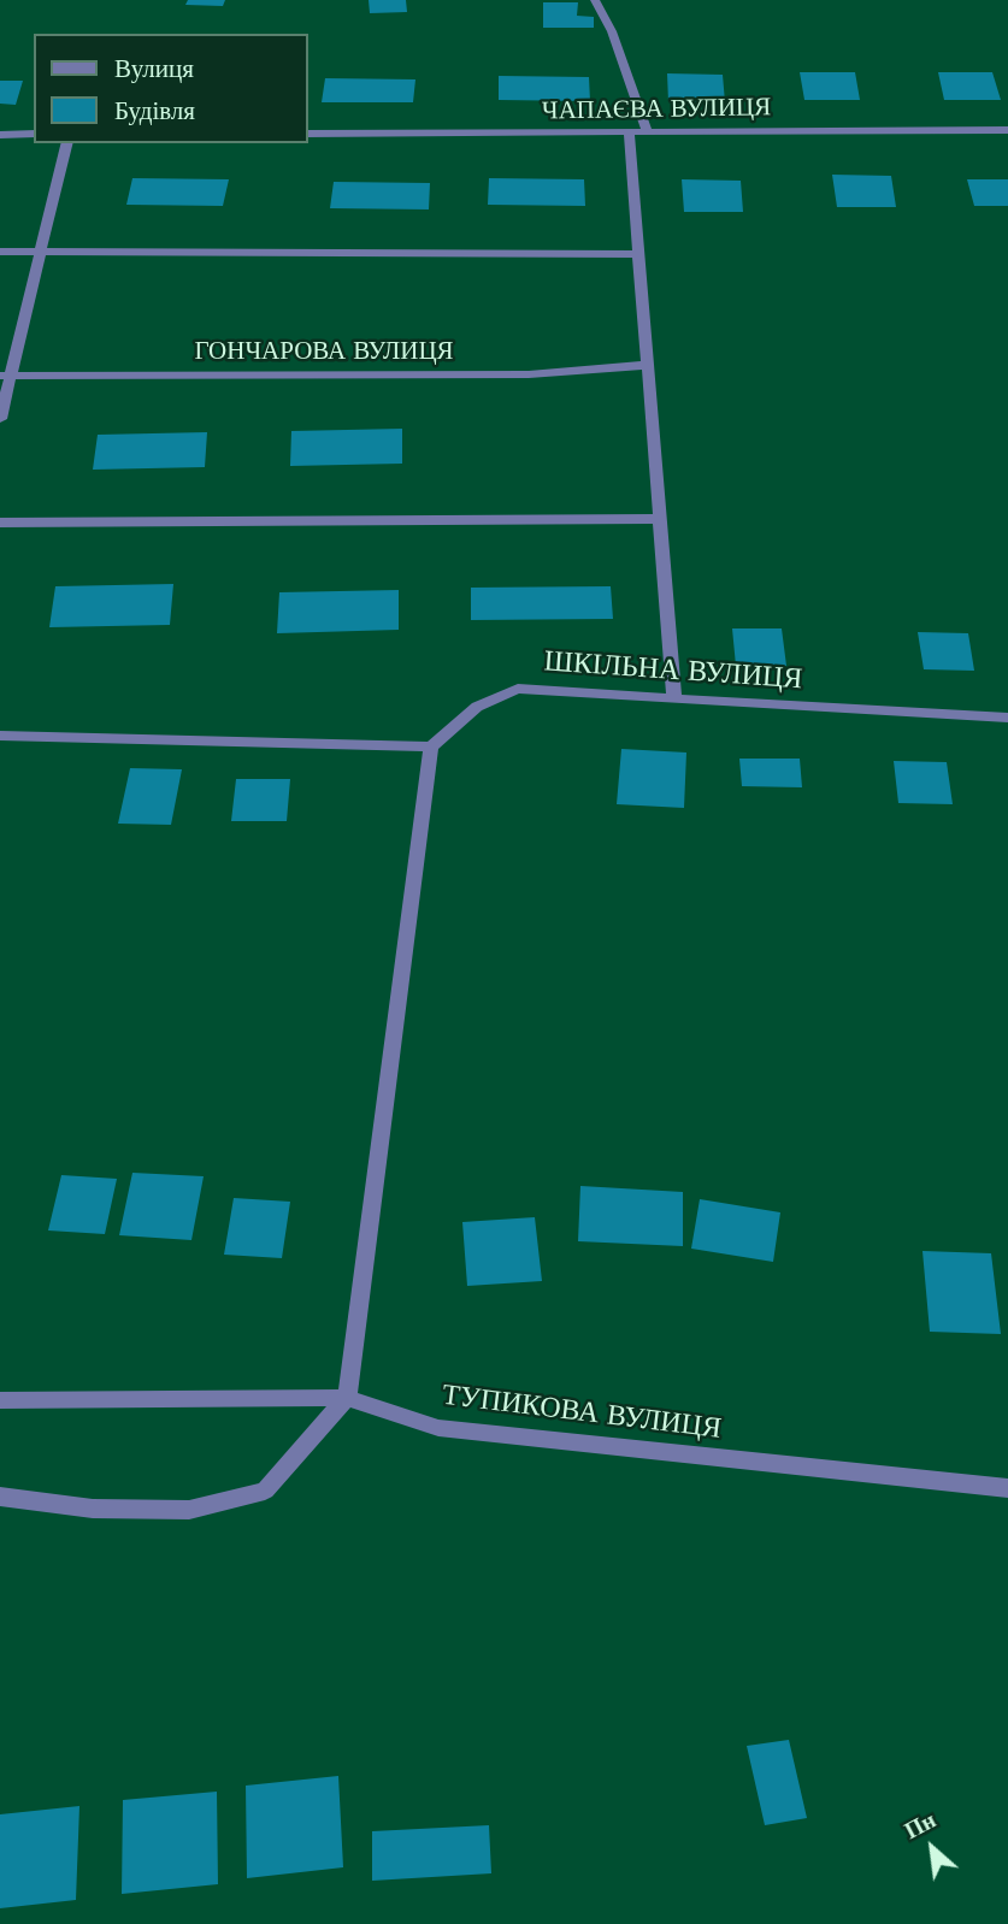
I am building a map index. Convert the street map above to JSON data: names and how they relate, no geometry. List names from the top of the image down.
{
  "streets": {
    "street": [
      "ЧАПАЄВА ВУЛИЦЯ",
      "ГОНЧАРОВА ВУЛИЦЯ",
      "ШКІЛЬНА ВУЛИЦЯ",
      "ТУПИКОВА ВУЛИЦЯ"
    ]
  },
  "legend": ["Вулиця", "Будівля"],
  "north": "top left"
}
